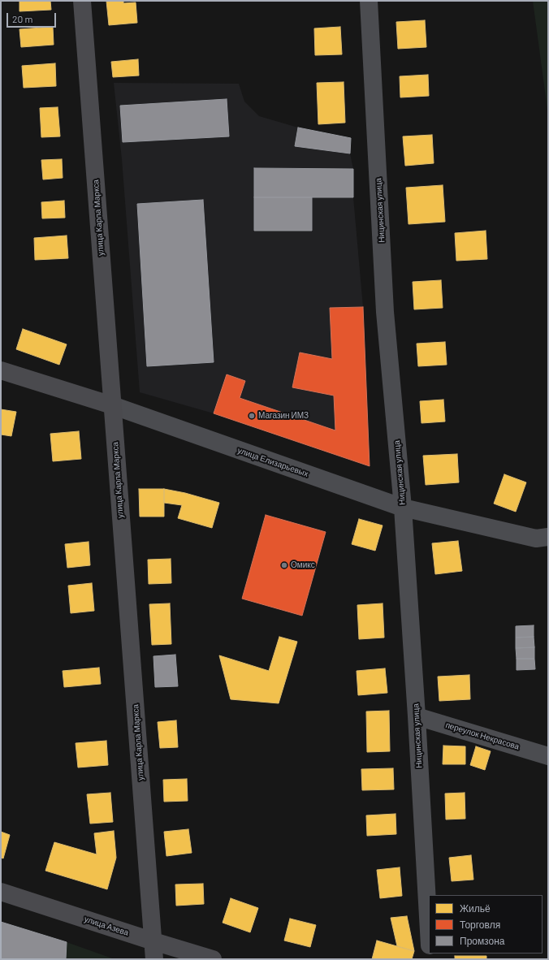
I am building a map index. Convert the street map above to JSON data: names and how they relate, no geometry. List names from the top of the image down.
{
  "streets": {
    "street": [
      "Ницинская улица",
      "улица Карла Маркса",
      "улица Елизарьевых",
      "переулок Некрасова",
      "улица Азева"
    ]
  },
  "crossings": [
    ["Ницинская улица", "улица Елизарьевых"],
    ["Ницинская улица", "переулок Некрасова"],
    ["улица Карла Маркса", "улица Елизарьевых"],
    ["улица Карла Маркса", "улица Азева"]
  ],
  "places": ["Магазин ИМЗ", "Омикс"],
  "legend": ["Жильё", "Торговля", "Промзона"],
  "scale_bar": "20 m"
}
